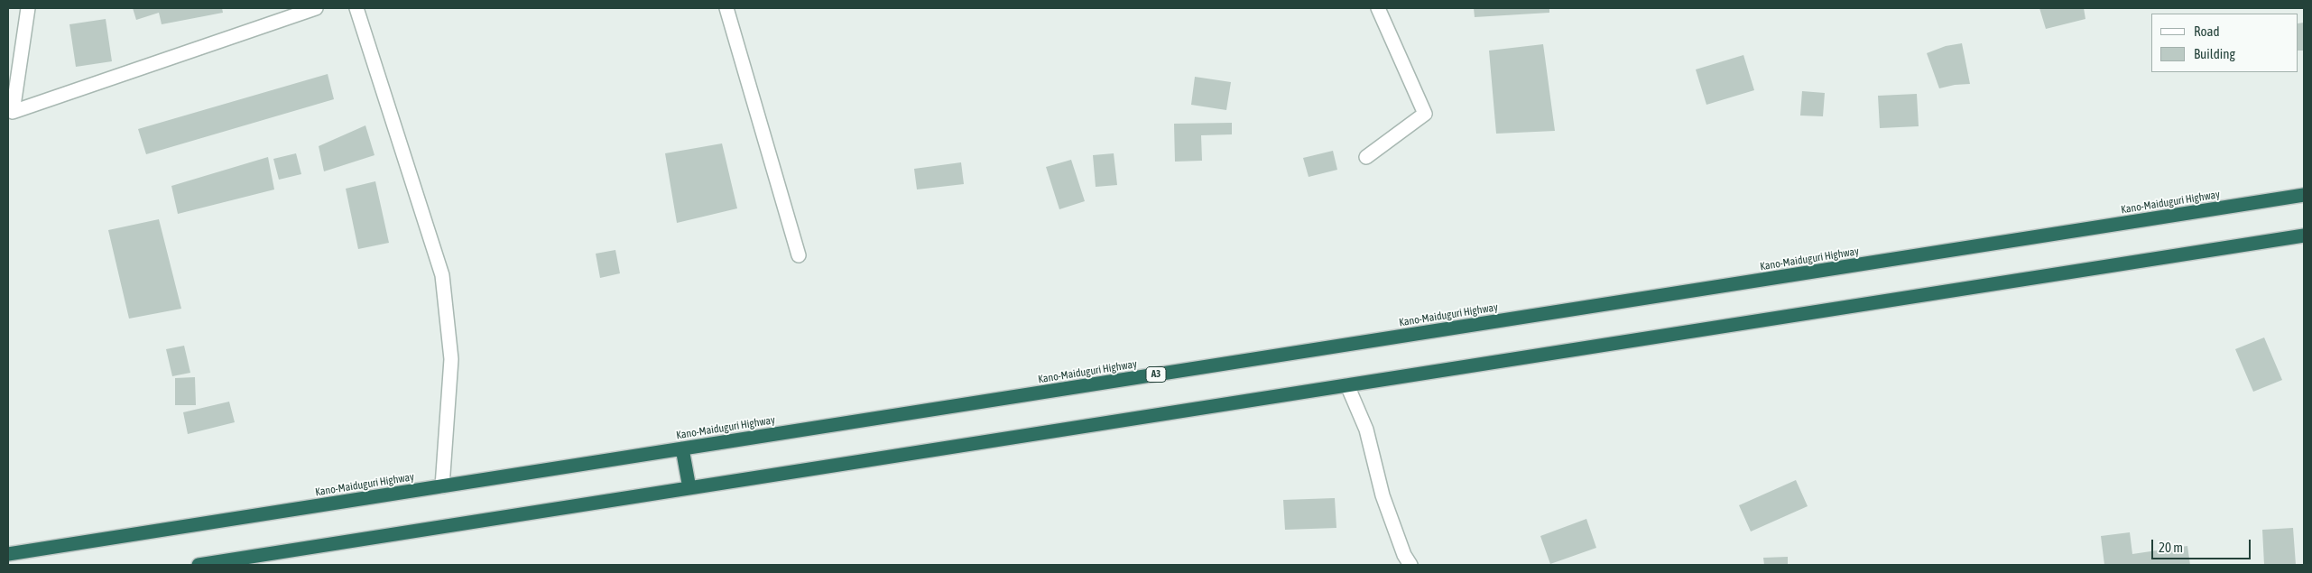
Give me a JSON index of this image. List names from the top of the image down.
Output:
{
  "streets": {
    "highway": ["Kano-Maiduguri Highway", "A3"]
  },
  "legend": ["Road", "Building"],
  "scale_bar": "20 m"
}
